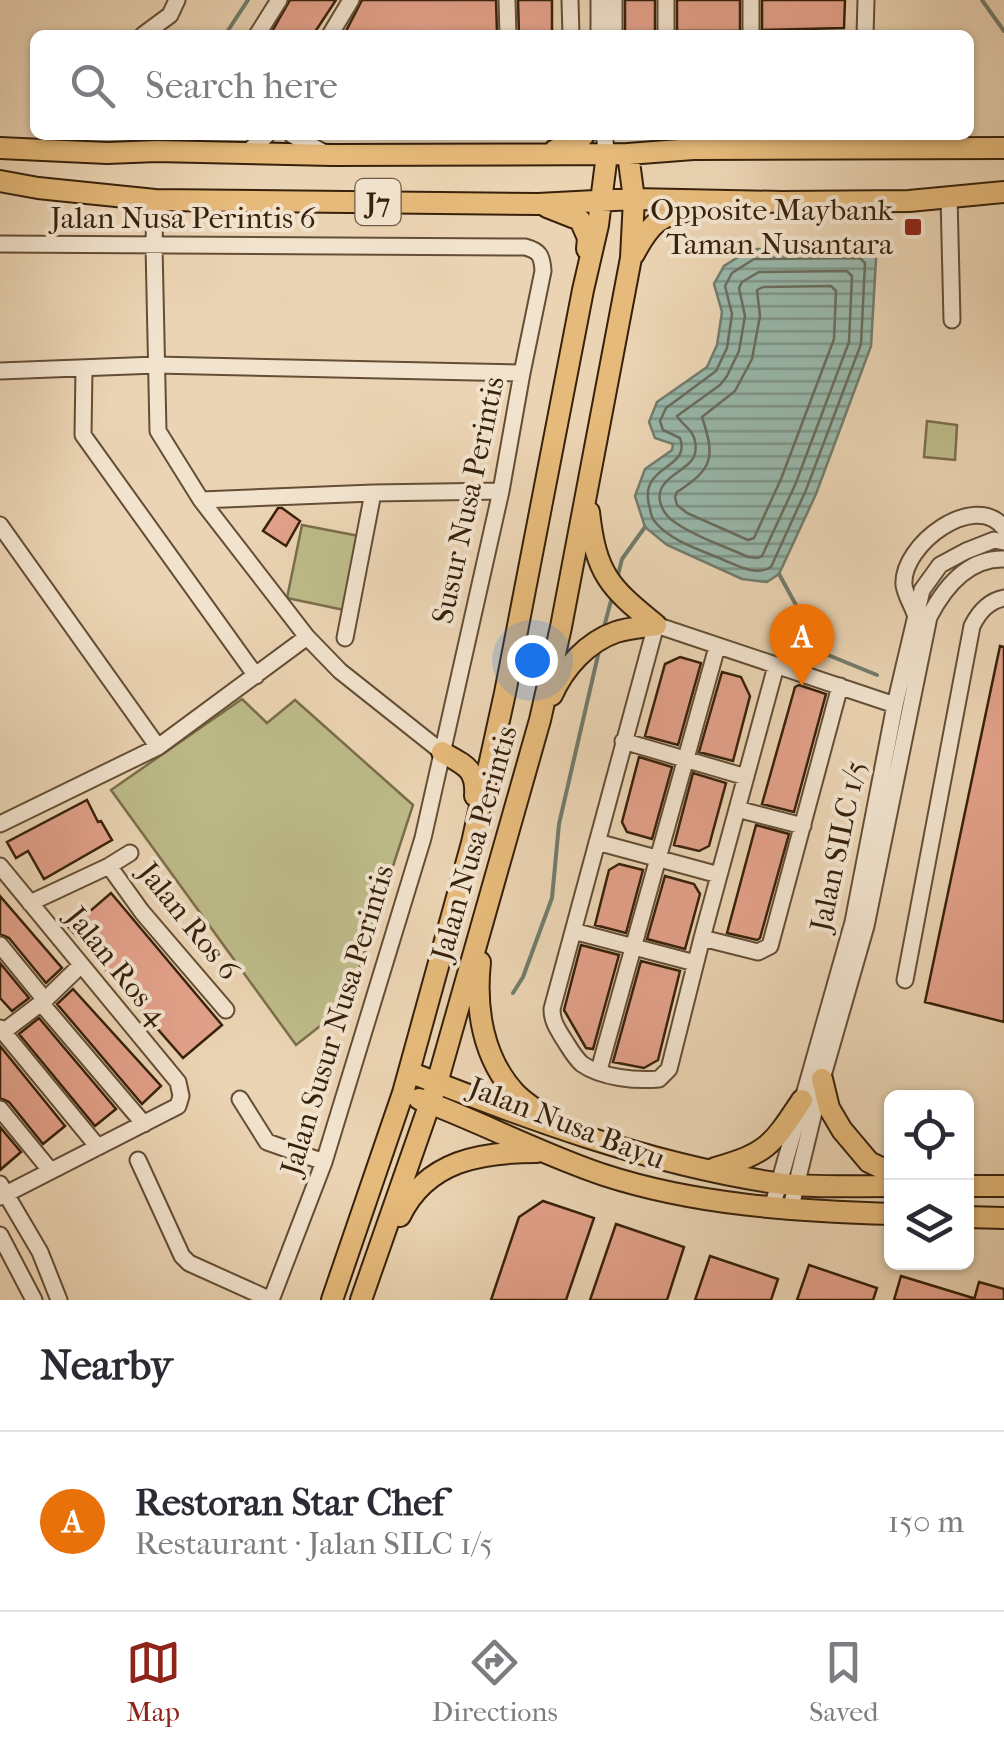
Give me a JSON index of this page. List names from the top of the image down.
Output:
{
  "streets": {
    "main road": ["J7", "Jalan Nusa Perintis", "Jalan Nusa Bayu"],
    "street": [
      "Jalan Nusa Perintis 6",
      "Susur Nusa Perintis",
      "Jalan SILC 1/5",
      "Jalan Ros 6",
      "Jalan Ros 4",
      "Jalan Susur Nusa Perintis"
    ]
  },
  "crossings": [
    ["J7", "Jalan Nusa Perintis"],
    ["Jalan Nusa Perintis 6", "Susur Nusa Perintis"],
    ["Susur Nusa Perintis", "Jalan Susur Nusa Perintis"],
    ["Jalan Nusa Perintis", "Jalan Nusa Bayu"],
    ["Jalan SILC 1/5", "Jalan Nusa Bayu"]
  ],
  "places": {
    "transit": ["Opposite Maybank Taman Nusantara"]
  },
  "page": {
    "search": "Search here",
    "pins": "A",
    "heading": "Nearby",
    "list": [
      {
        "mark": "A",
        "name": "Restoran Star Chef",
        "note": "Restaurant · Jalan SILC 1/5",
        "value": "150 m"
      }
    ],
    "nav": ["Map", "Directions", "Saved"]
  }
}
